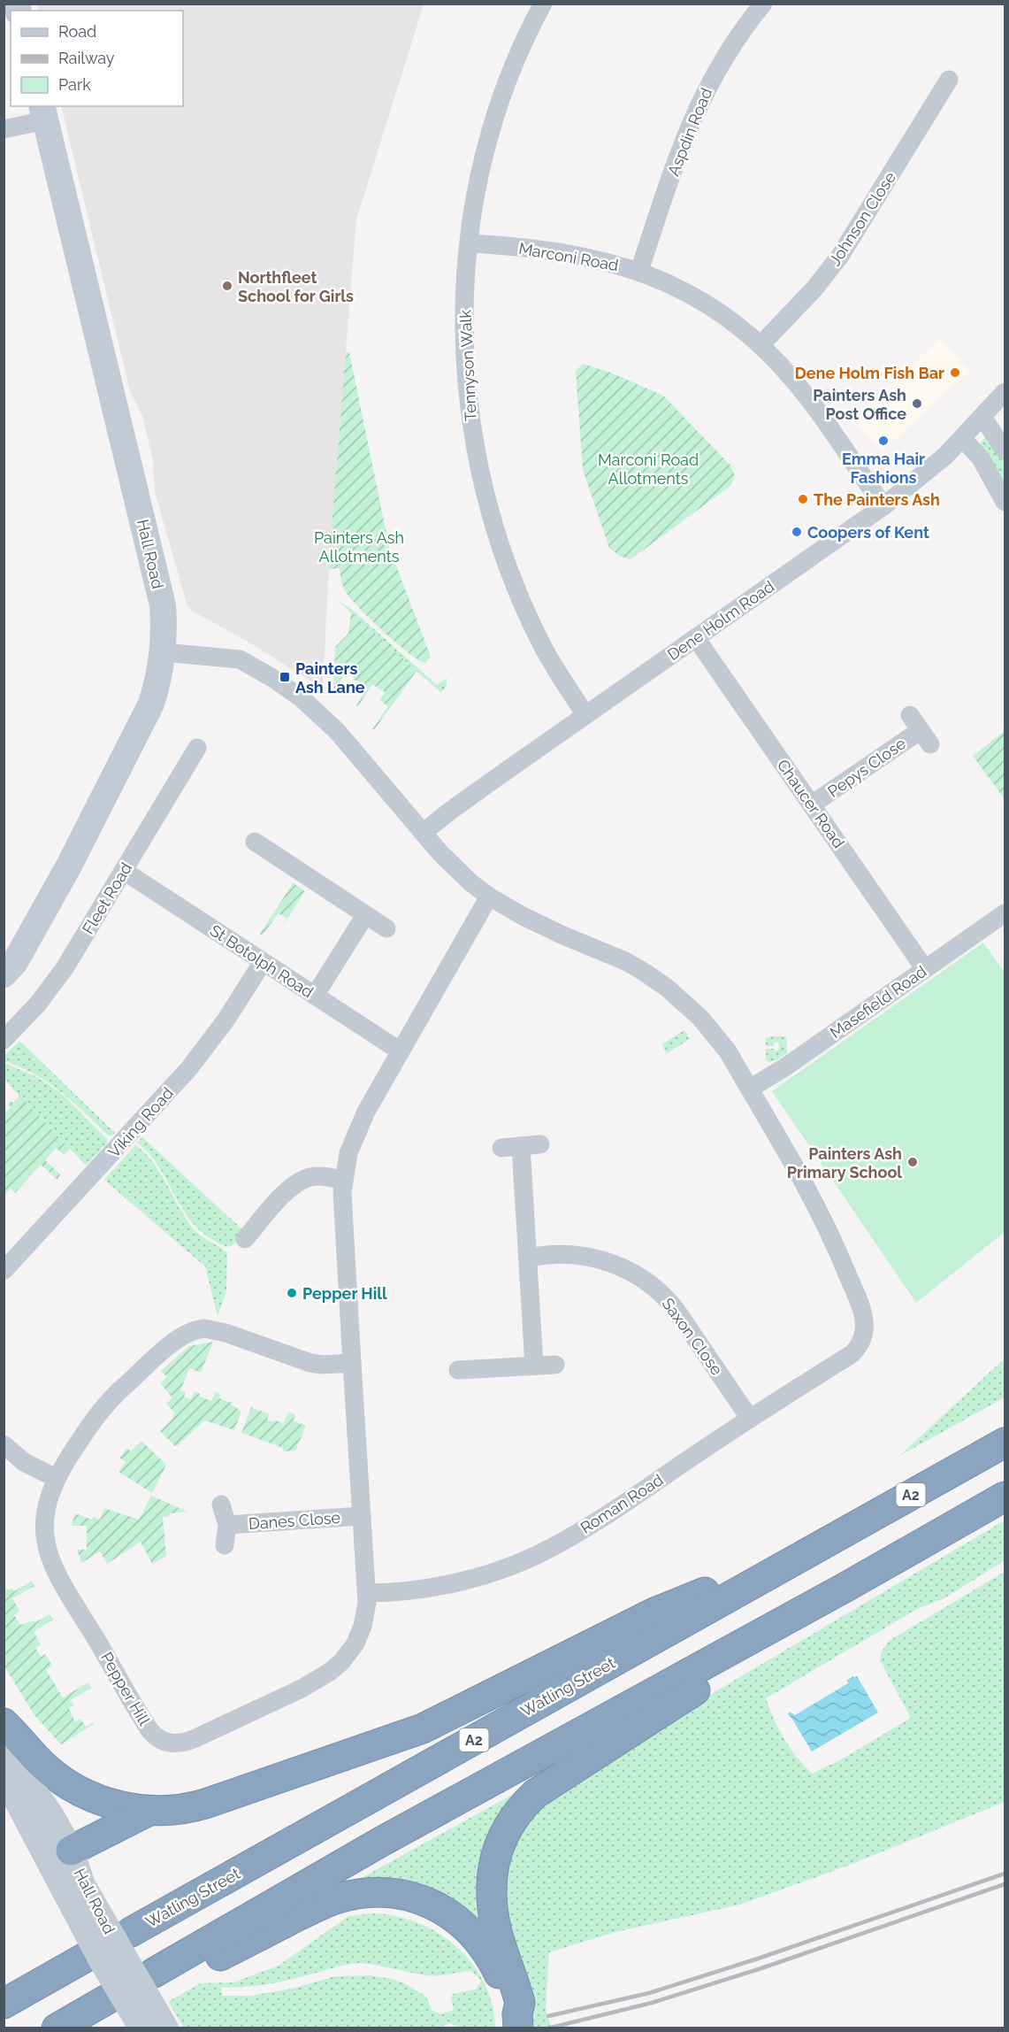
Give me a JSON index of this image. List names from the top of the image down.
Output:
{
  "streets": {
    "highway": ["A2", "Watling Street"],
    "street": [
      "Aspdin Road",
      "Johnson Close",
      "Marconi Road",
      "Tennyson Walk",
      "Hall Road",
      "Dene Holm Road",
      "Pepys Close",
      "Chaucer Road",
      "Fleet Road",
      "St Botolph Road",
      "Masefield Road",
      "Viking Road",
      "Saxon Close",
      "Roman Road",
      "Danes Close",
      "Pepper Hill"
    ]
  },
  "crossings": [
    ["Aspdin Road", "Marconi Road"],
    ["Johnson Close", "Marconi Road"],
    ["Marconi Road", "Tennyson Walk"],
    ["Marconi Road", "Dene Holm Road"],
    ["Tennyson Walk", "Dene Holm Road"],
    ["Dene Holm Road", "Chaucer Road"],
    ["Pepys Close", "Chaucer Road"],
    ["Chaucer Road", "Masefield Road"],
    ["Fleet Road", "St Botolph Road"],
    ["St Botolph Road", "Viking Road"],
    ["St Botolph Road", "Pepper Hill"],
    ["Masefield Road", "Roman Road"],
    ["Saxon Close", "Roman Road"],
    ["Roman Road", "Pepper Hill"],
    ["Danes Close", "Pepper Hill"]
  ],
  "parks": ["Marconi Road Allotments", "Painters Ash Allotments"],
  "places": {
    "other": [
      "Northfleet School for Girls",
      "Dene Holm Fish Bar",
      "Painters Ash Post Office",
      "Emma Hair Fashions",
      "The Painters Ash",
      "Coopers of Kent",
      "Painters Ash Primary School",
      "Pepper Hill"
    ],
    "transit": ["Painters Ash Lane"]
  },
  "legend": ["Road", "Railway", "Park"]
}
